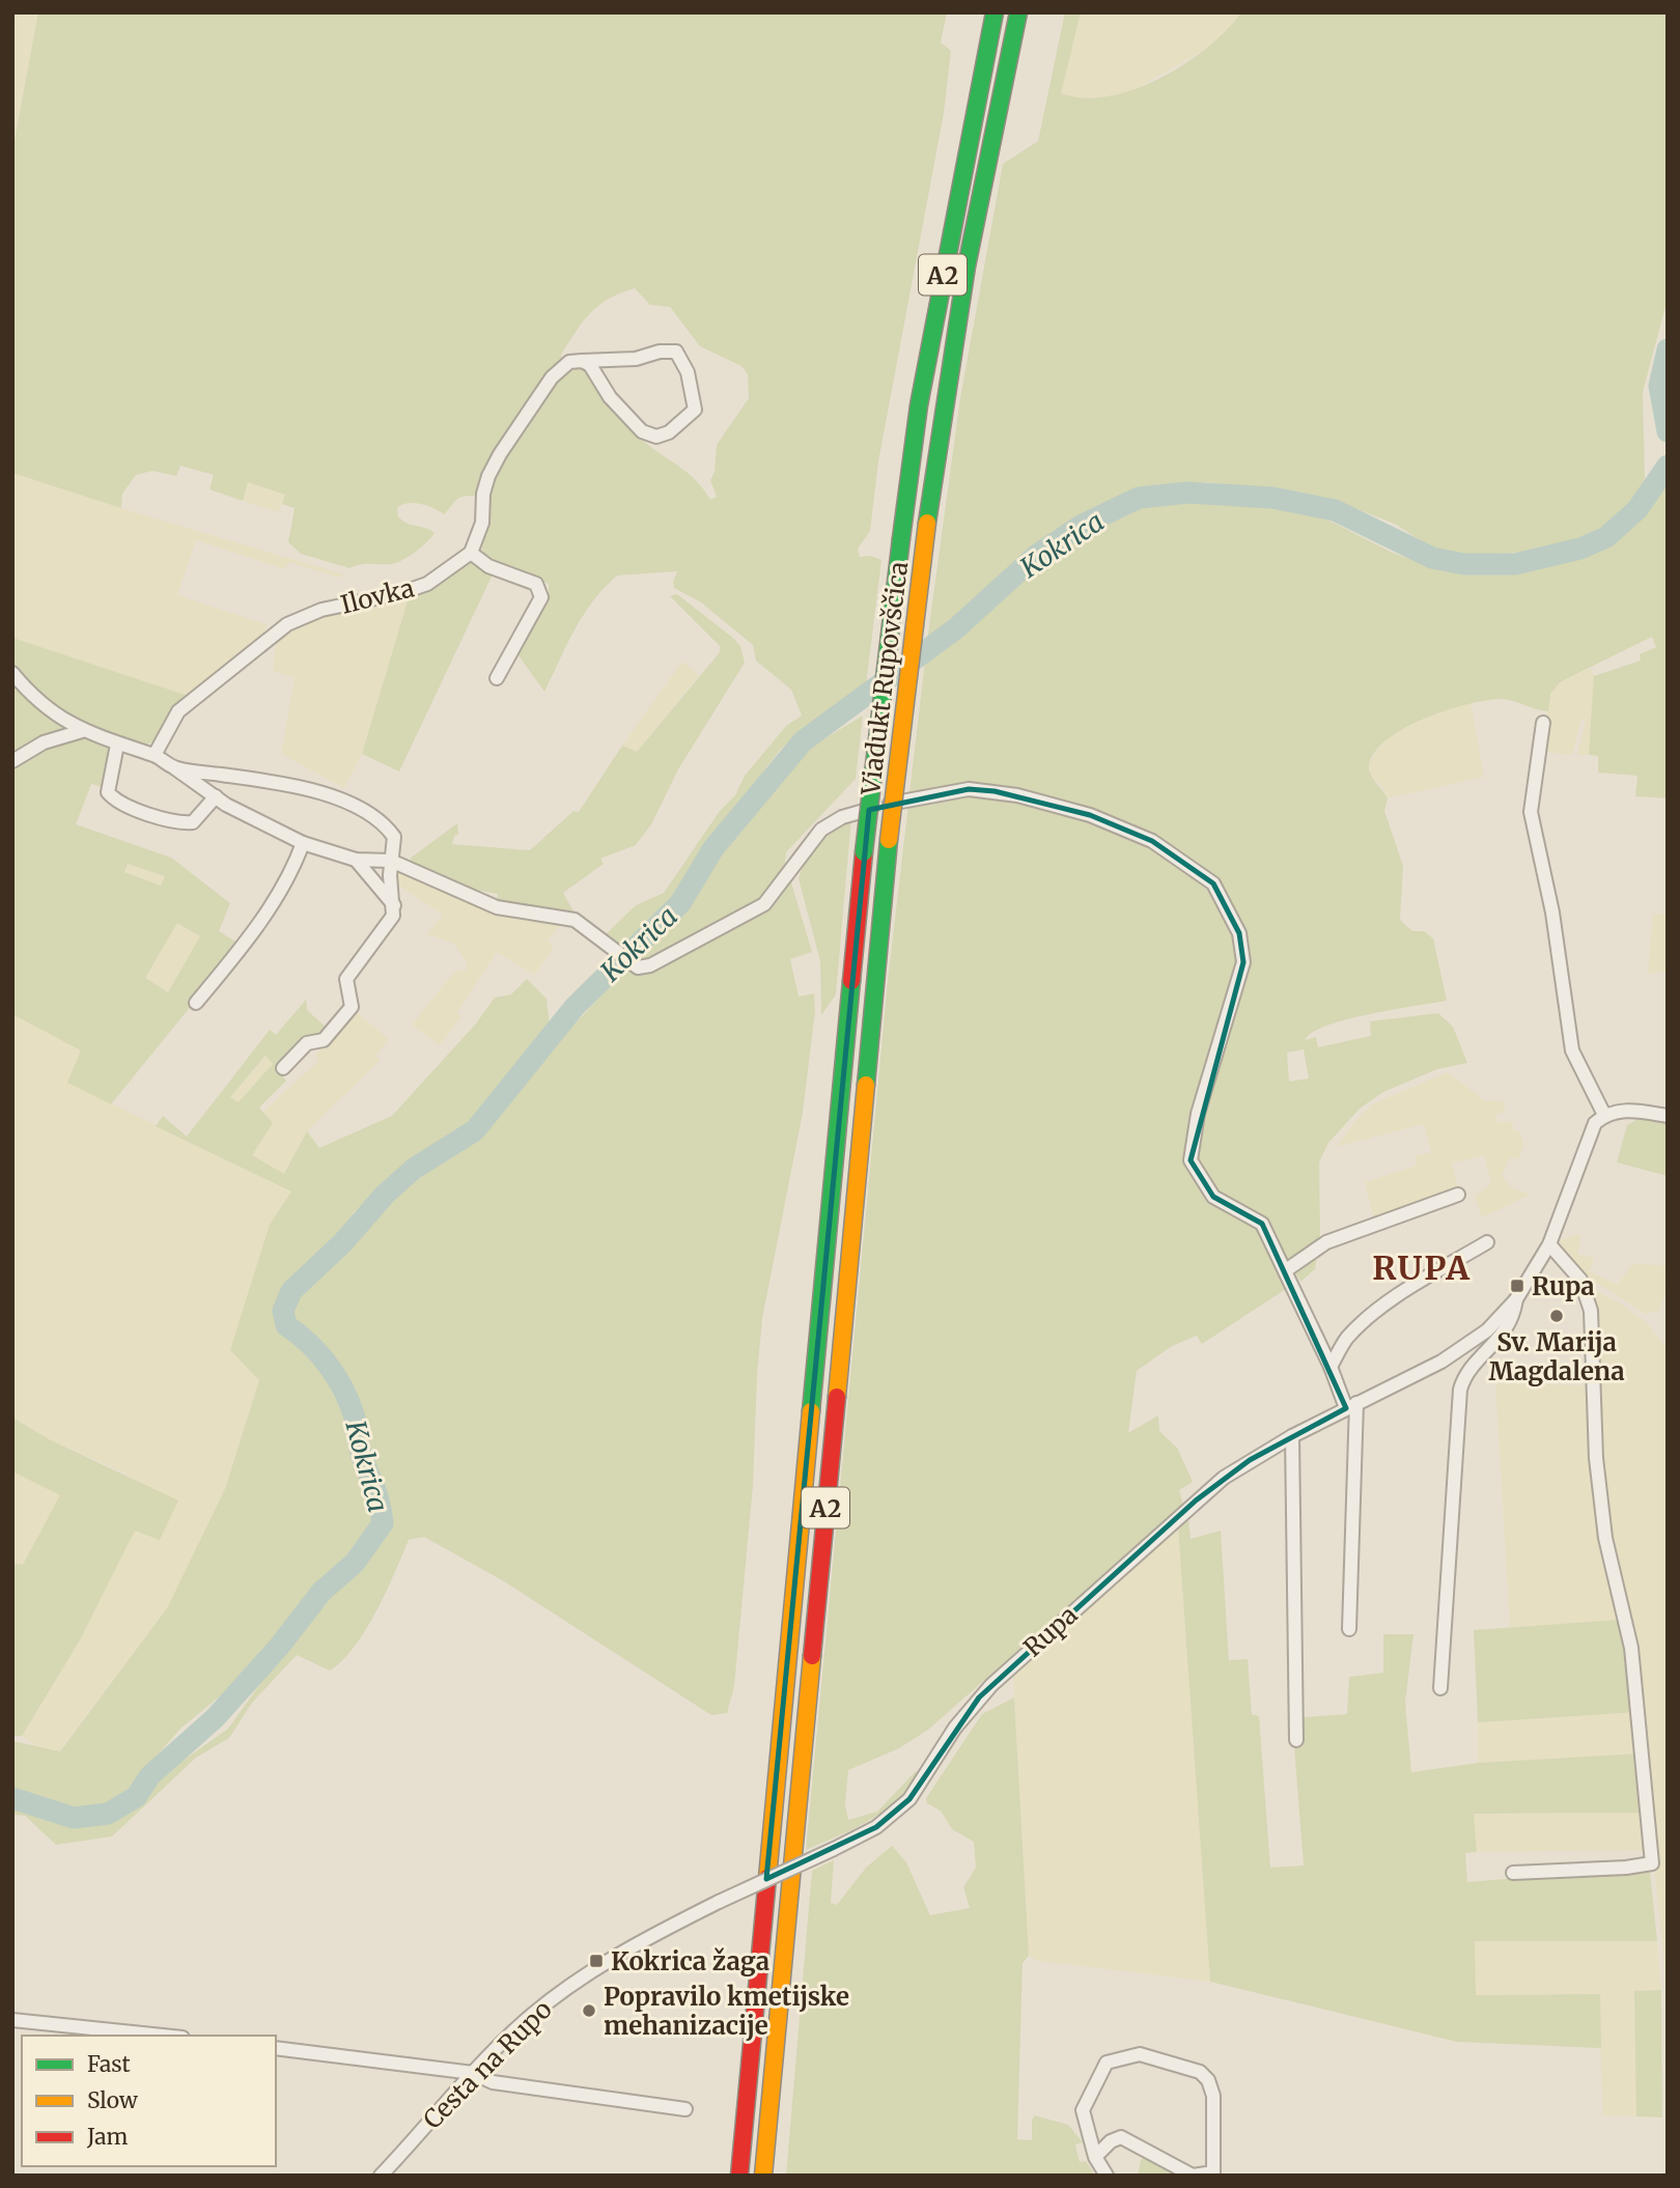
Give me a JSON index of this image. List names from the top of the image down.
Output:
{
  "streets": {
    "highway": ["A2", "Viadukt Rupovščica"],
    "street": ["Ilovka", "Rupa", "Cesta na Rupo"]
  },
  "crossings": [
    ["Rupa", "Cesta na Rupo"]
  ],
  "districts": ["RUPA"],
  "water": ["Kokrica"],
  "places": {
    "transit": ["Rupa", "Kokrica žaga"],
    "other": ["Sv. Marija Magdalena", "Popravilo kmetijske mehanizacije"]
  },
  "legend": ["Fast", "Slow", "Jam"]
}
